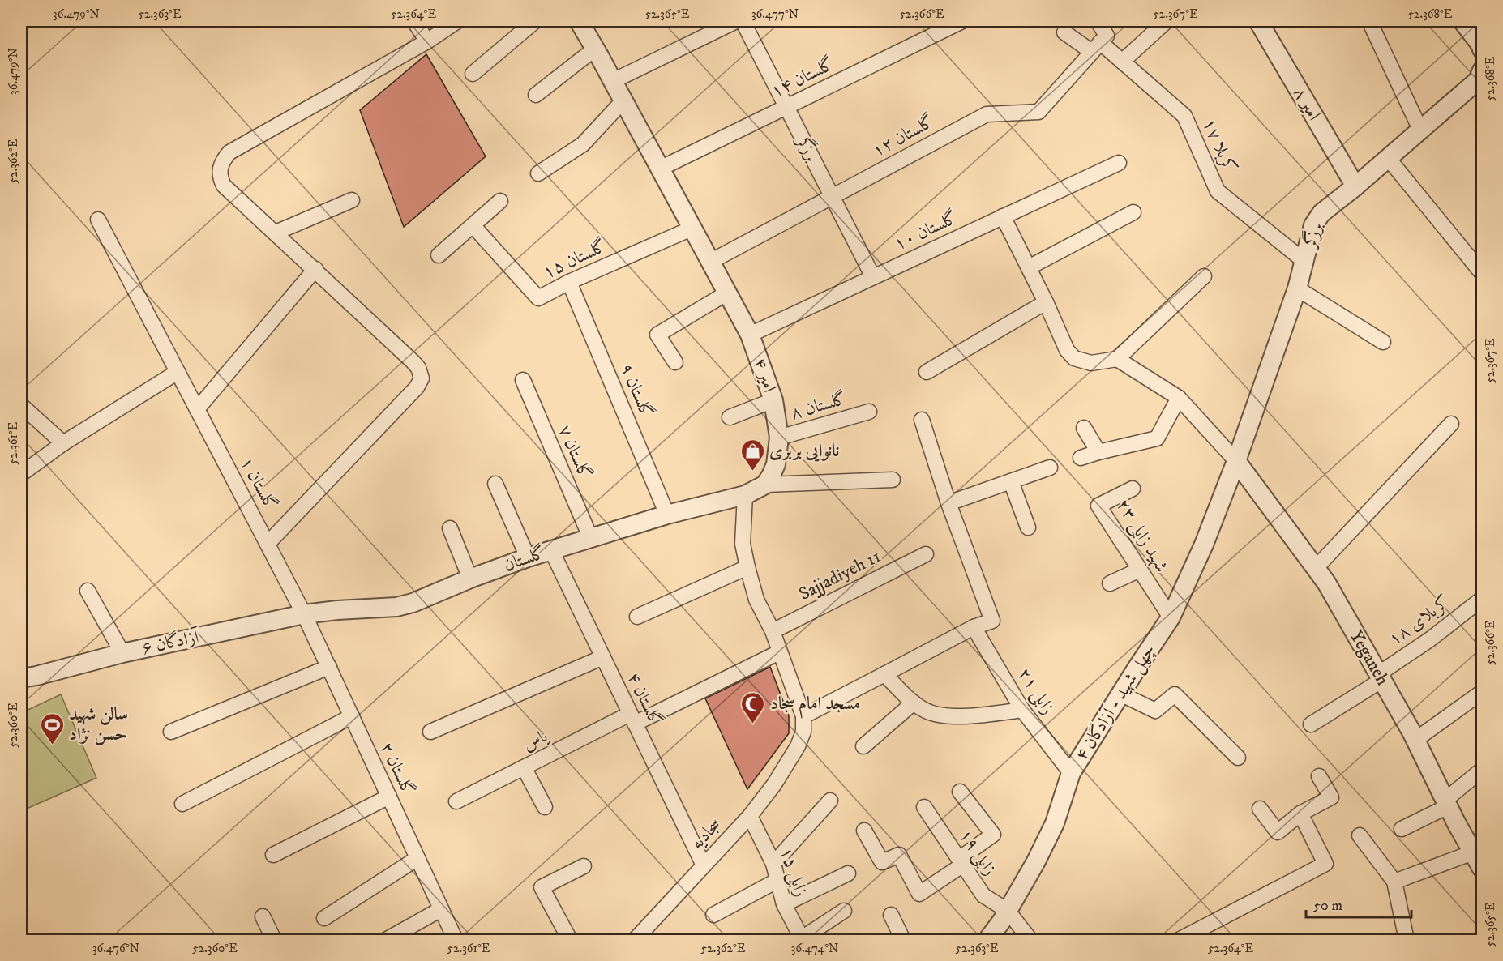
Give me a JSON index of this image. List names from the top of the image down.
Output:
{
  "streets": {
    "street": [
      "گلستان ۱۴",
      "امیر ۸",
      "گلستان ۱۲",
      "کربلا ۱۷",
      "برزگر",
      "گلستان ۱۰",
      "گلستان ۱۵",
      "امیر ۴",
      "گلستان ۹",
      "گلستان ۸",
      "گلستان ۷",
      "گلستان ۱",
      "شهید زابلی ۲۳",
      "گلستان",
      "Sajjadiyeh 11",
      "کربلای ۱۸",
      "آزادگان ۶",
      "Yeganeh",
      "زابلی ۲۱",
      "گلستان ۴",
      "چهل شهید - آزادگان ۴",
      "یاس",
      "گلستان ۲",
      "سجادیه",
      "زابلی ۱۹",
      "زابلی ۱۵"
    ]
  },
  "crossings": [
    ["گلستان ۱۴", "برزگر"],
    ["گلستان ۱۴", "امیر ۴"],
    ["امیر ۸", "برزگر"],
    ["گلستان ۱۲", "کربلا ۱۷"],
    ["گلستان ۱۲", "برزگر"],
    ["گلستان ۱۲", "امیر ۴"],
    ["کربلا ۱۷", "برزگر"],
    ["برزگر", "گلستان ۱۰"],
    ["برزگر", "Yeganeh"],
    ["برزگر", "چهل شهید - آزادگان ۴"],
    ["گلستان ۱۰", "امیر ۴"],
    ["گلستان ۱۵", "امیر ۴"],
    ["گلستان ۱۵", "گلستان ۹"],
    ["امیر ۴", "گلستان ۸"],
    ["گلستان ۹", "گلستان"],
    ["گلستان ۷", "گلستان"],
    ["گلستان ۱", "گلستان"],
    ["گلستان ۱", "آزادگان ۶"],
    ["گلستان ۱", "گلستان ۲"],
    ["شهید زابلی ۲۳", "چهل شهید - آزادگان ۴"],
    ["گلستان", "آزادگان ۶"],
    ["گلستان", "گلستان ۴"],
    ["گلستان", "گلستان ۲"],
    ["کربلای ۱۸", "Yeganeh"],
    ["آزادگان ۶", "گلستان ۲"],
    ["Yeganeh", "چهل شهید - آزادگان ۴"],
    ["زابلی ۲۱", "چهل شهید - آزادگان ۴"],
    ["گلستان ۴", "یاس"],
    ["گلستان ۴", "سجادیه"],
    ["چهل شهید - آزادگان ۴", "زابلی ۱۹"],
    ["سجادیه", "زابلی ۱۵"]
  ],
  "places": {
    "shop": ["نانوایی بربری"],
    "mosque": ["مسجد امام سجاد"],
    "sports": ["سالن شهید حسن نژاد"]
  },
  "scale_bar": "50 m",
  "coordinates": [
    "36.479°N",
    "52.363°E",
    "52.364°E",
    "52.365°E",
    "36.477°N",
    "52.366°E",
    "52.367°E",
    "52.368°E",
    "52.362°E",
    "52.361°E",
    "52.360°E",
    "36.476°N",
    "36.474°N"
  ]
}
